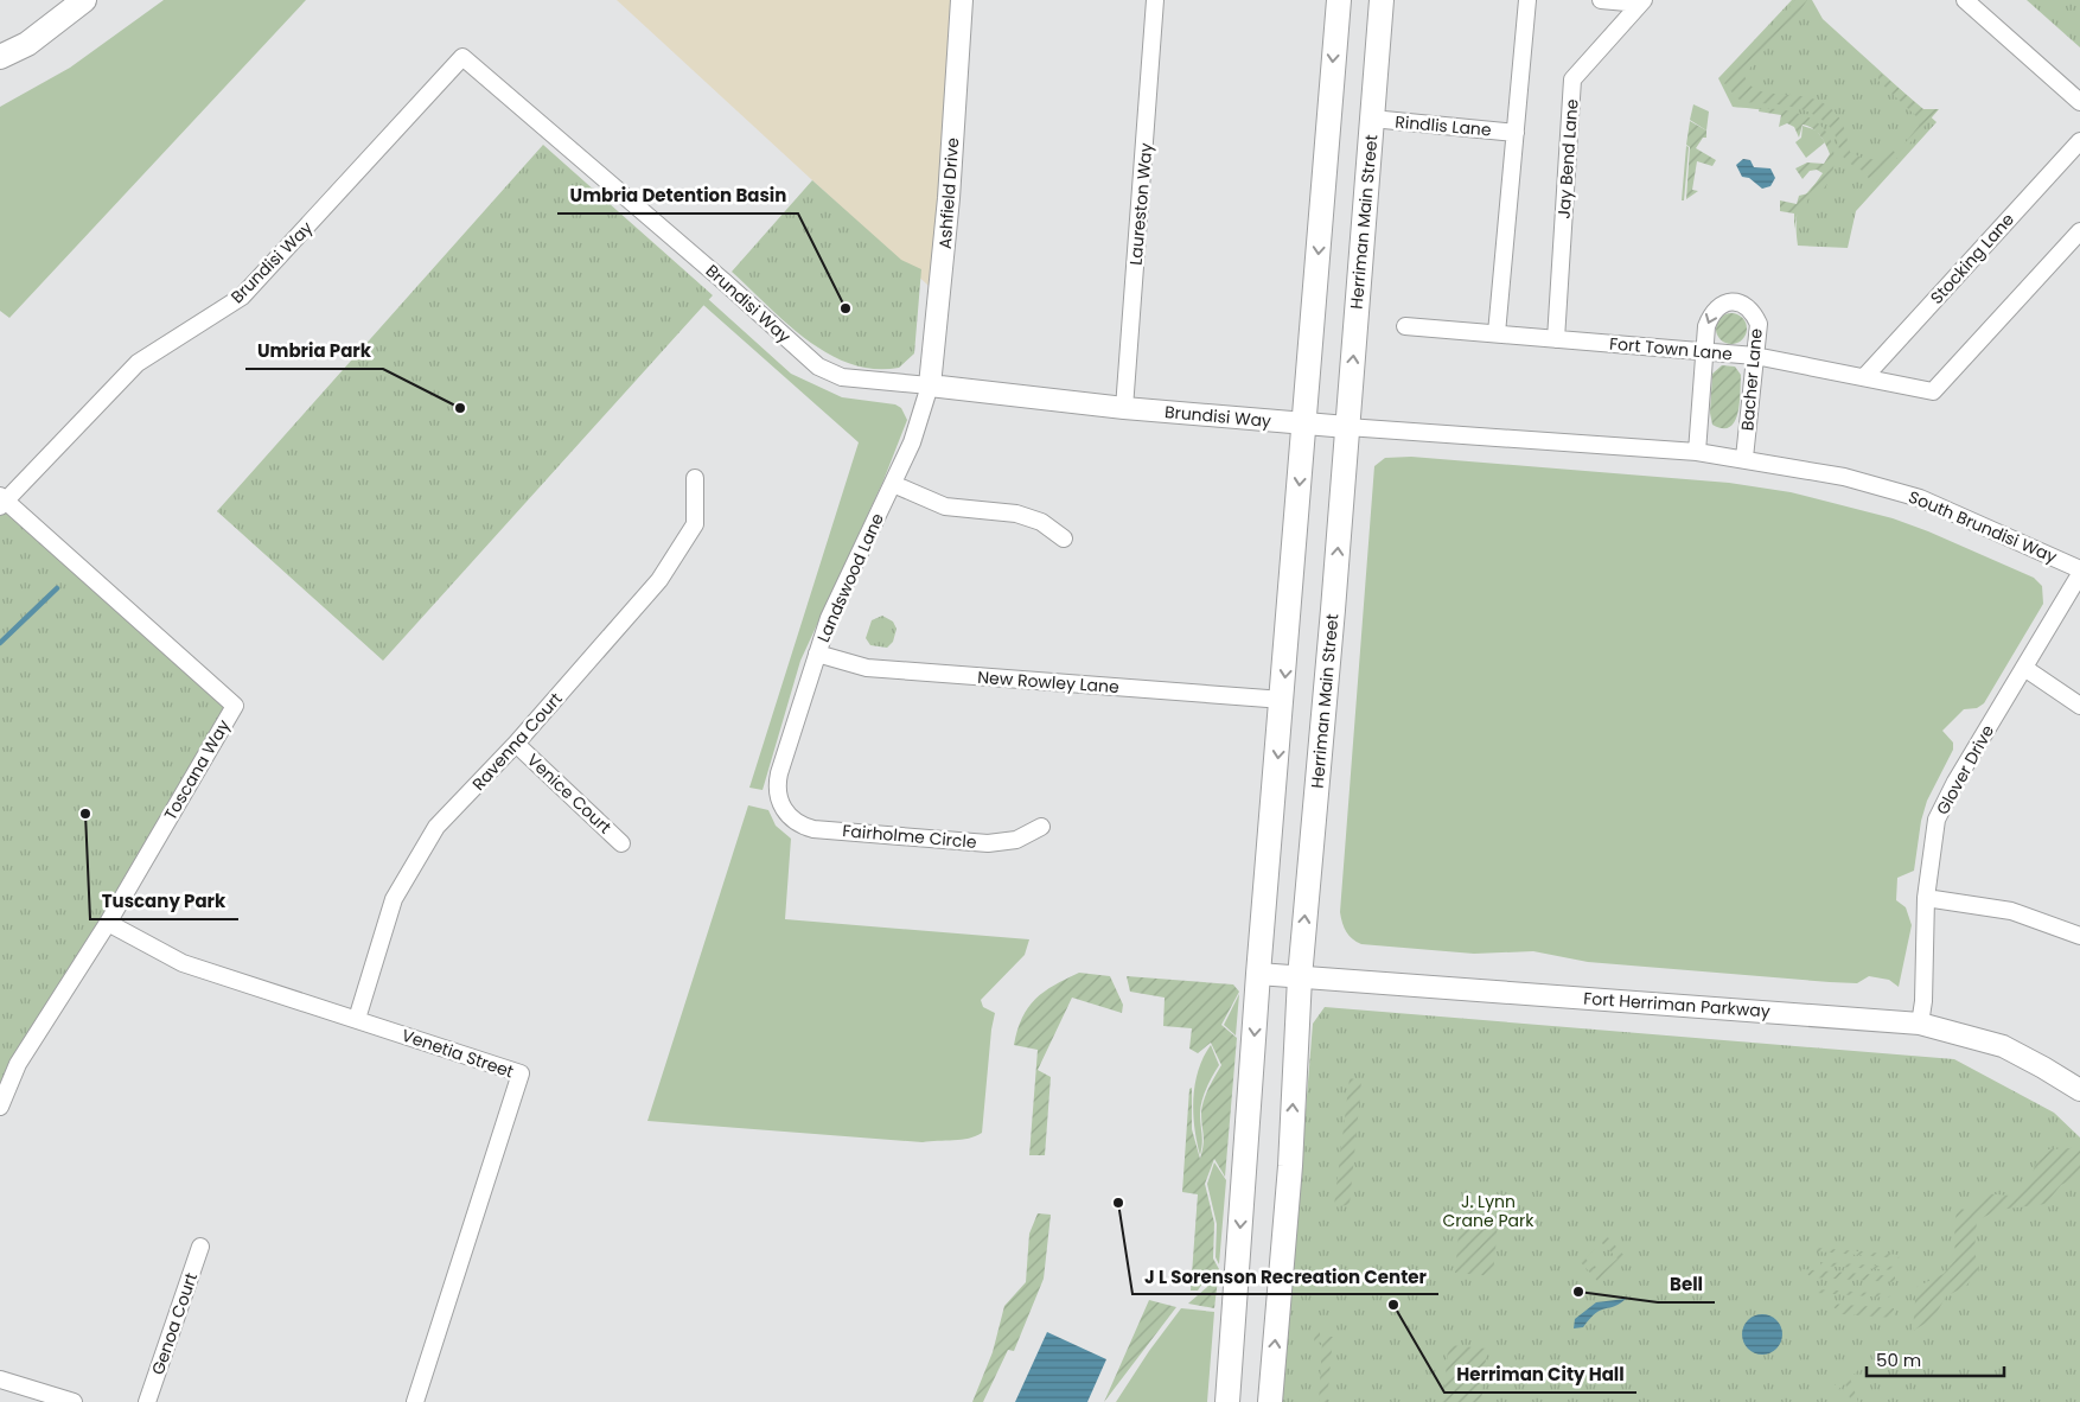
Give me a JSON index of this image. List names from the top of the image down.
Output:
{
  "streets": {
    "main road": ["Herriman Main Street"],
    "street": [
      "Rindlis Lane",
      "Jay Bend Lane",
      "Ashfield Drive",
      "Laureston Way",
      "Stocking Lane",
      "Brundisi Way",
      "Fort Town Lane",
      "Bacher Lane",
      "South Brundisi Way",
      "Landswood Lane",
      "New Rowley Lane",
      "Ravenna Court",
      "Toscana Way",
      "Glover Drive",
      "Venice Court",
      "Fairholme Circle",
      "Fort Herriman Parkway",
      "Venetia Street",
      "Genoa Court"
    ]
  },
  "crossings": [
    ["Rindlis Lane", "Herriman Main Street"],
    ["Jay Bend Lane", "Fort Town Lane"],
    ["Ashfield Drive", "Brundisi Way"],
    ["Ashfield Drive", "Landswood Lane"],
    ["Laureston Way", "Brundisi Way"],
    ["Herriman Main Street", "Brundisi Way"],
    ["Herriman Main Street", "Fort Herriman Parkway"],
    ["Stocking Lane", "Fort Town Lane"],
    ["Brundisi Way", "Bacher Lane"],
    ["Brundisi Way", "South Brundisi Way"],
    ["Brundisi Way", "Landswood Lane"],
    ["Brundisi Way", "Toscana Way"],
    ["Fort Town Lane", "Bacher Lane"],
    ["Bacher Lane", "South Brundisi Way"],
    ["Landswood Lane", "New Rowley Lane"],
    ["Landswood Lane", "Fairholme Circle"],
    ["Ravenna Court", "Venice Court"],
    ["Ravenna Court", "Venetia Street"],
    ["Toscana Way", "Venetia Street"],
    ["Glover Drive", "Fort Herriman Parkway"]
  ],
  "parks": ["J. Lynn Crane Park"],
  "places": [
    "Umbria Detention Basin",
    "Umbria Park",
    "Tuscany Park",
    "J L Sorenson Recreation Center",
    "Bell",
    "Herriman City Hall"
  ],
  "scale_bar": "50 m"
}
